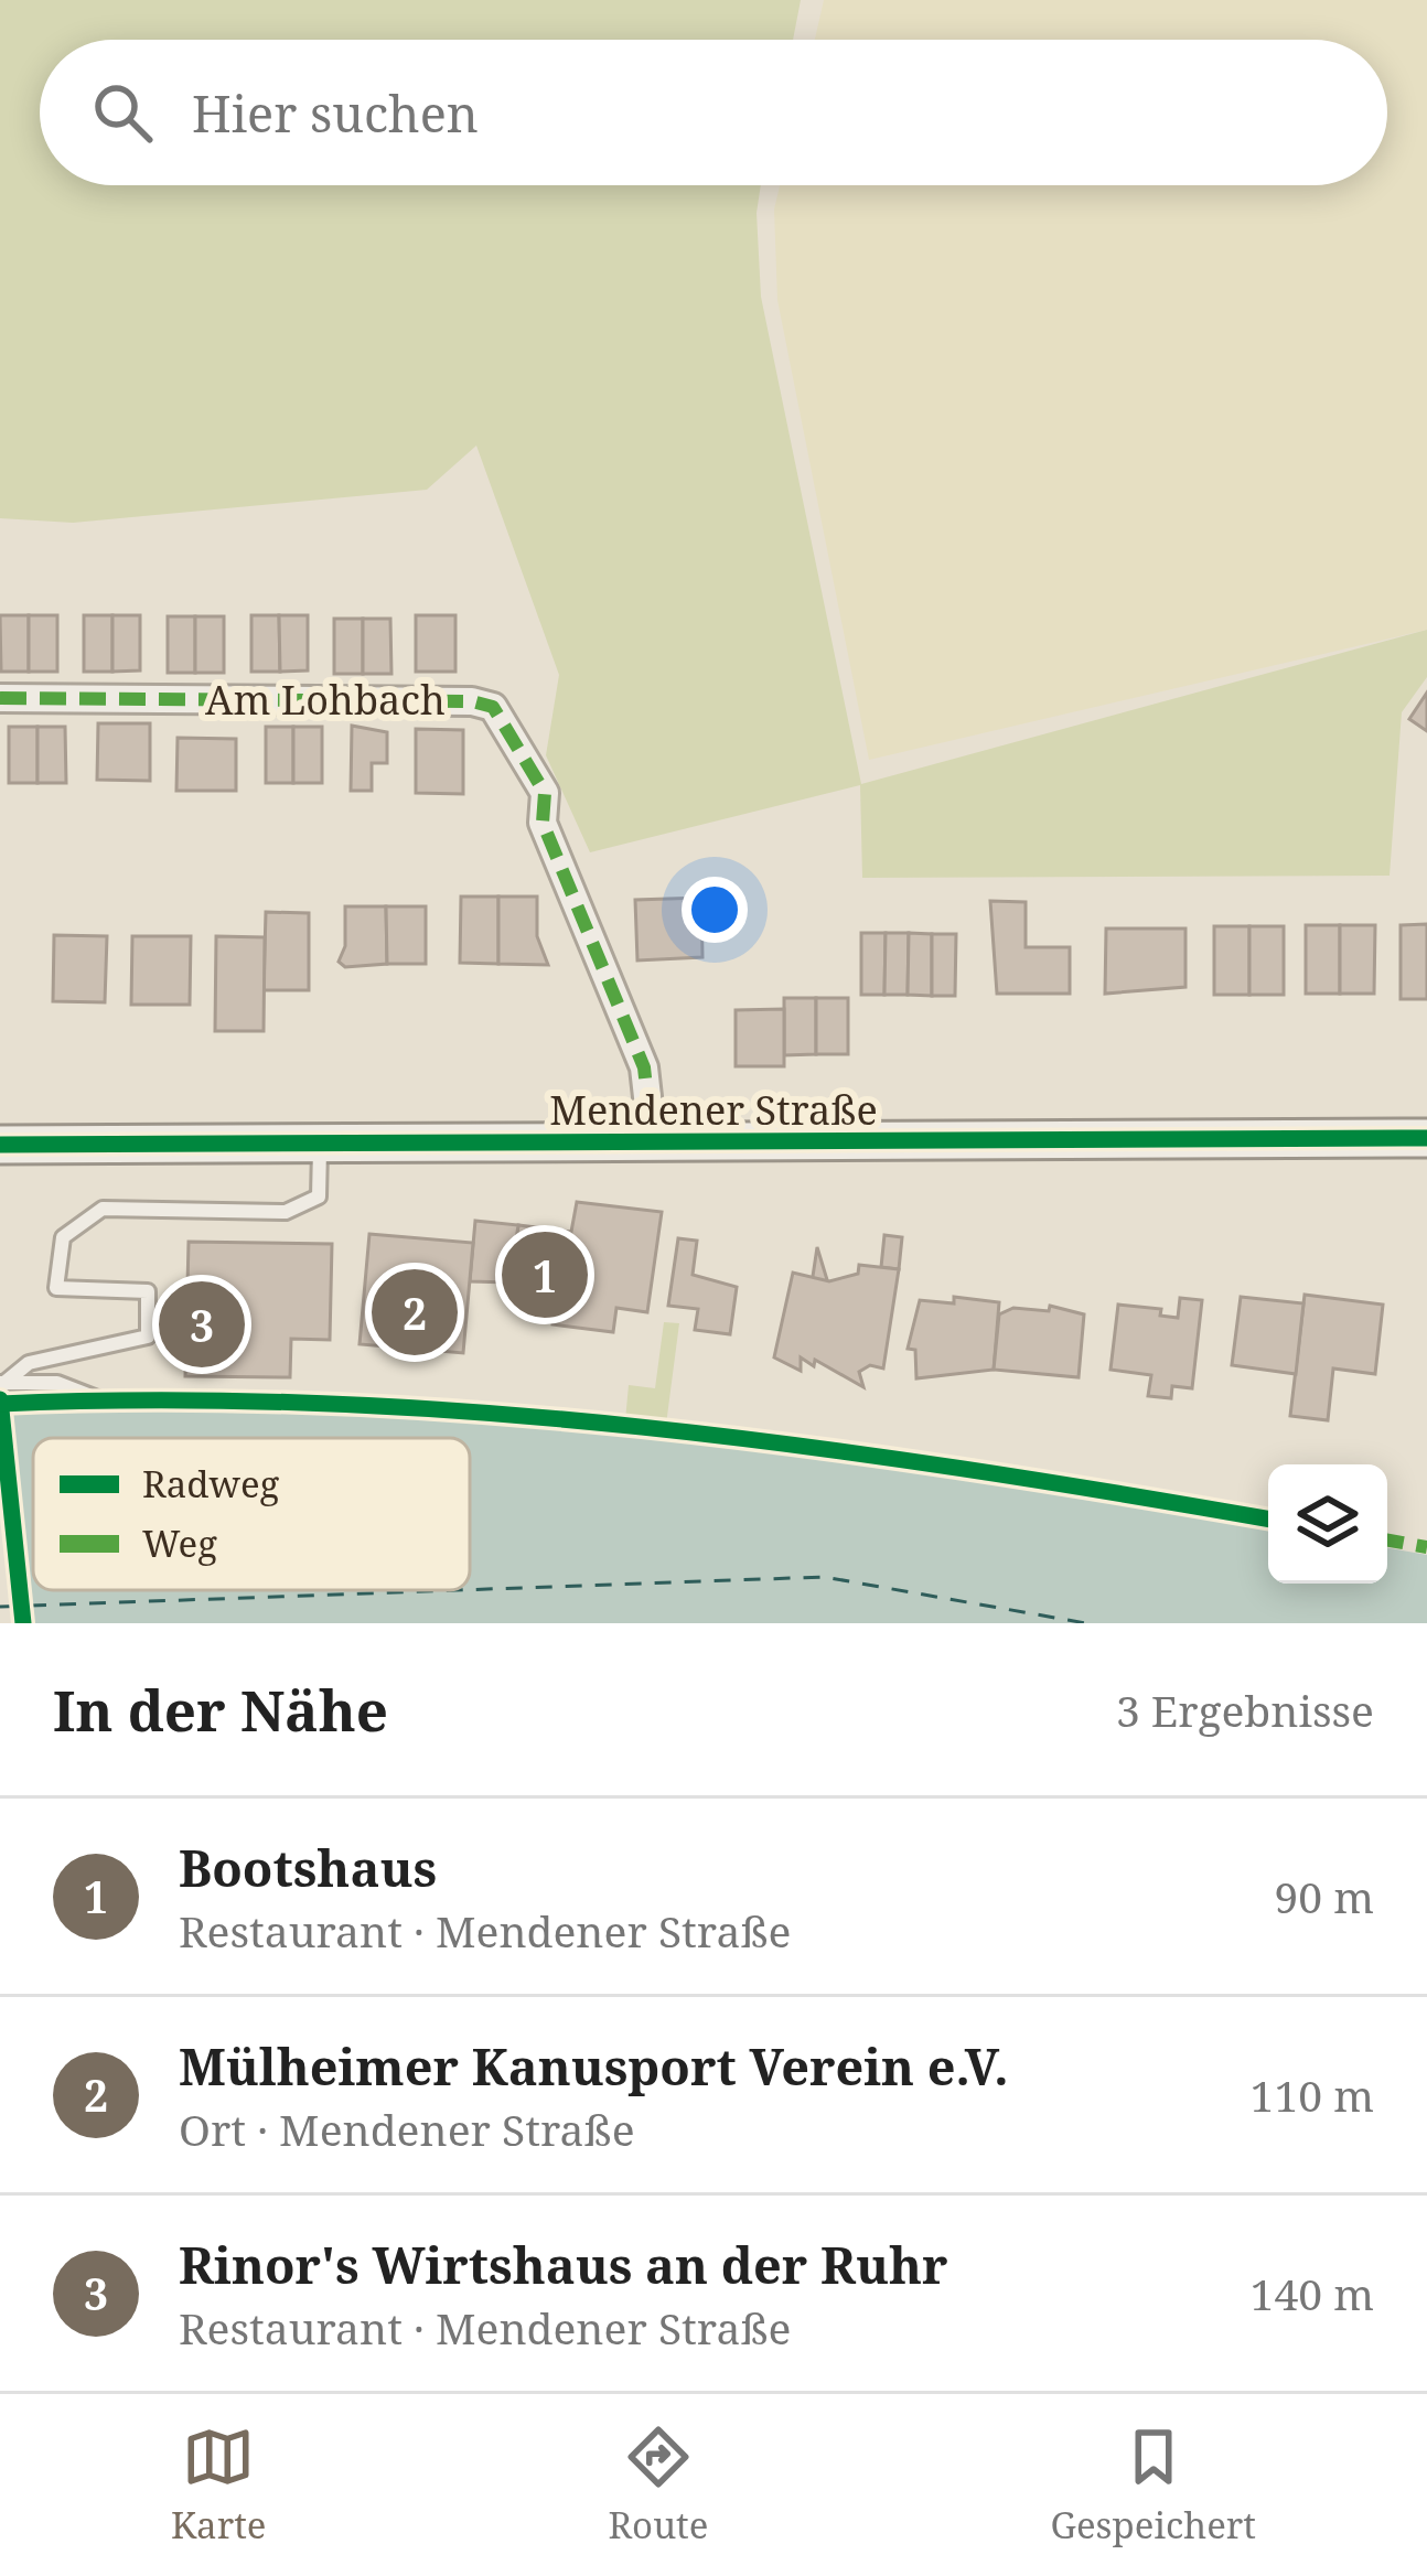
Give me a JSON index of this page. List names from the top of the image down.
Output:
{
  "streets": {
    "main road": ["Mendener Straße"],
    "street": ["Am Lohbach"]
  },
  "crossings": [
    ["Am Lohbach", "Mendener Straße"]
  ],
  "legend": ["Radweg", "Weg"],
  "page": {
    "search": "Hier suchen",
    "pins": ["1", "2", "3"],
    "heading": ["In der Nähe", "3 Ergebnisse"],
    "list": [
      {
        "mark": "1",
        "name": "Bootshaus",
        "note": "Restaurant · Mendener Straße",
        "value": "90 m"
      },
      {
        "mark": "2",
        "name": "Mülheimer Kanusport Verein e.V.",
        "note": "Ort · Mendener Straße",
        "value": "110 m"
      },
      {
        "mark": "3",
        "name": "Rinor's Wirtshaus an der Ruhr",
        "note": "Restaurant · Mendener Straße",
        "value": "140 m"
      }
    ],
    "nav": ["Karte", "Route", "Gespeichert"]
  }
}
